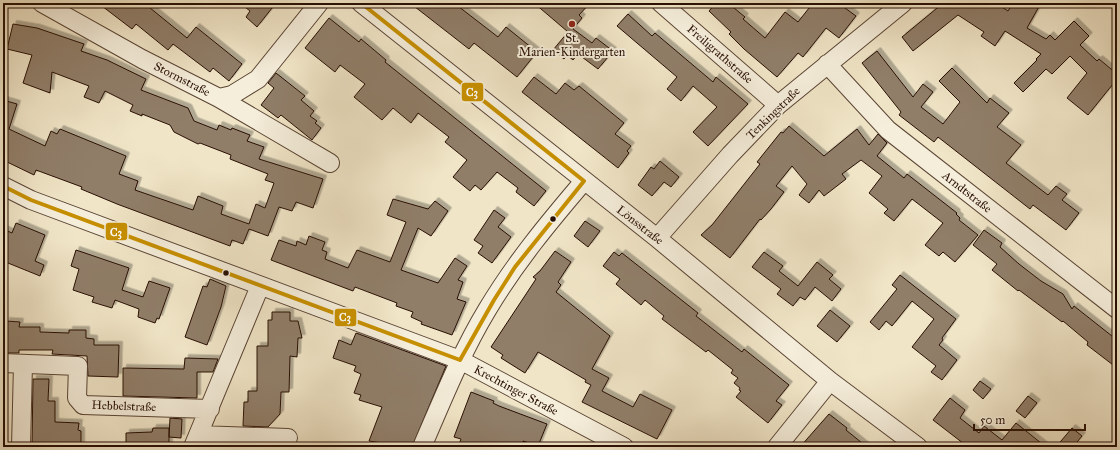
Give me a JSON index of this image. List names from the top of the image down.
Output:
{
  "streets": {
    "street": [
      "Freiligrathstraße",
      "Stormstraße",
      "Tenkingstraße",
      "Arndtstraße",
      "Lönsstraße",
      "Krechtinger Straße",
      "Hebbelstraße"
    ]
  },
  "crossings": [
    ["Freiligrathstraße", "Tenkingstraße"],
    ["Tenkingstraße", "Arndtstraße"],
    ["Tenkingstraße", "Lönsstraße"]
  ],
  "places": ["St. Marien-Kindergarten"],
  "lines": ["transit line C3"],
  "scale_bar": "50 m"
}
